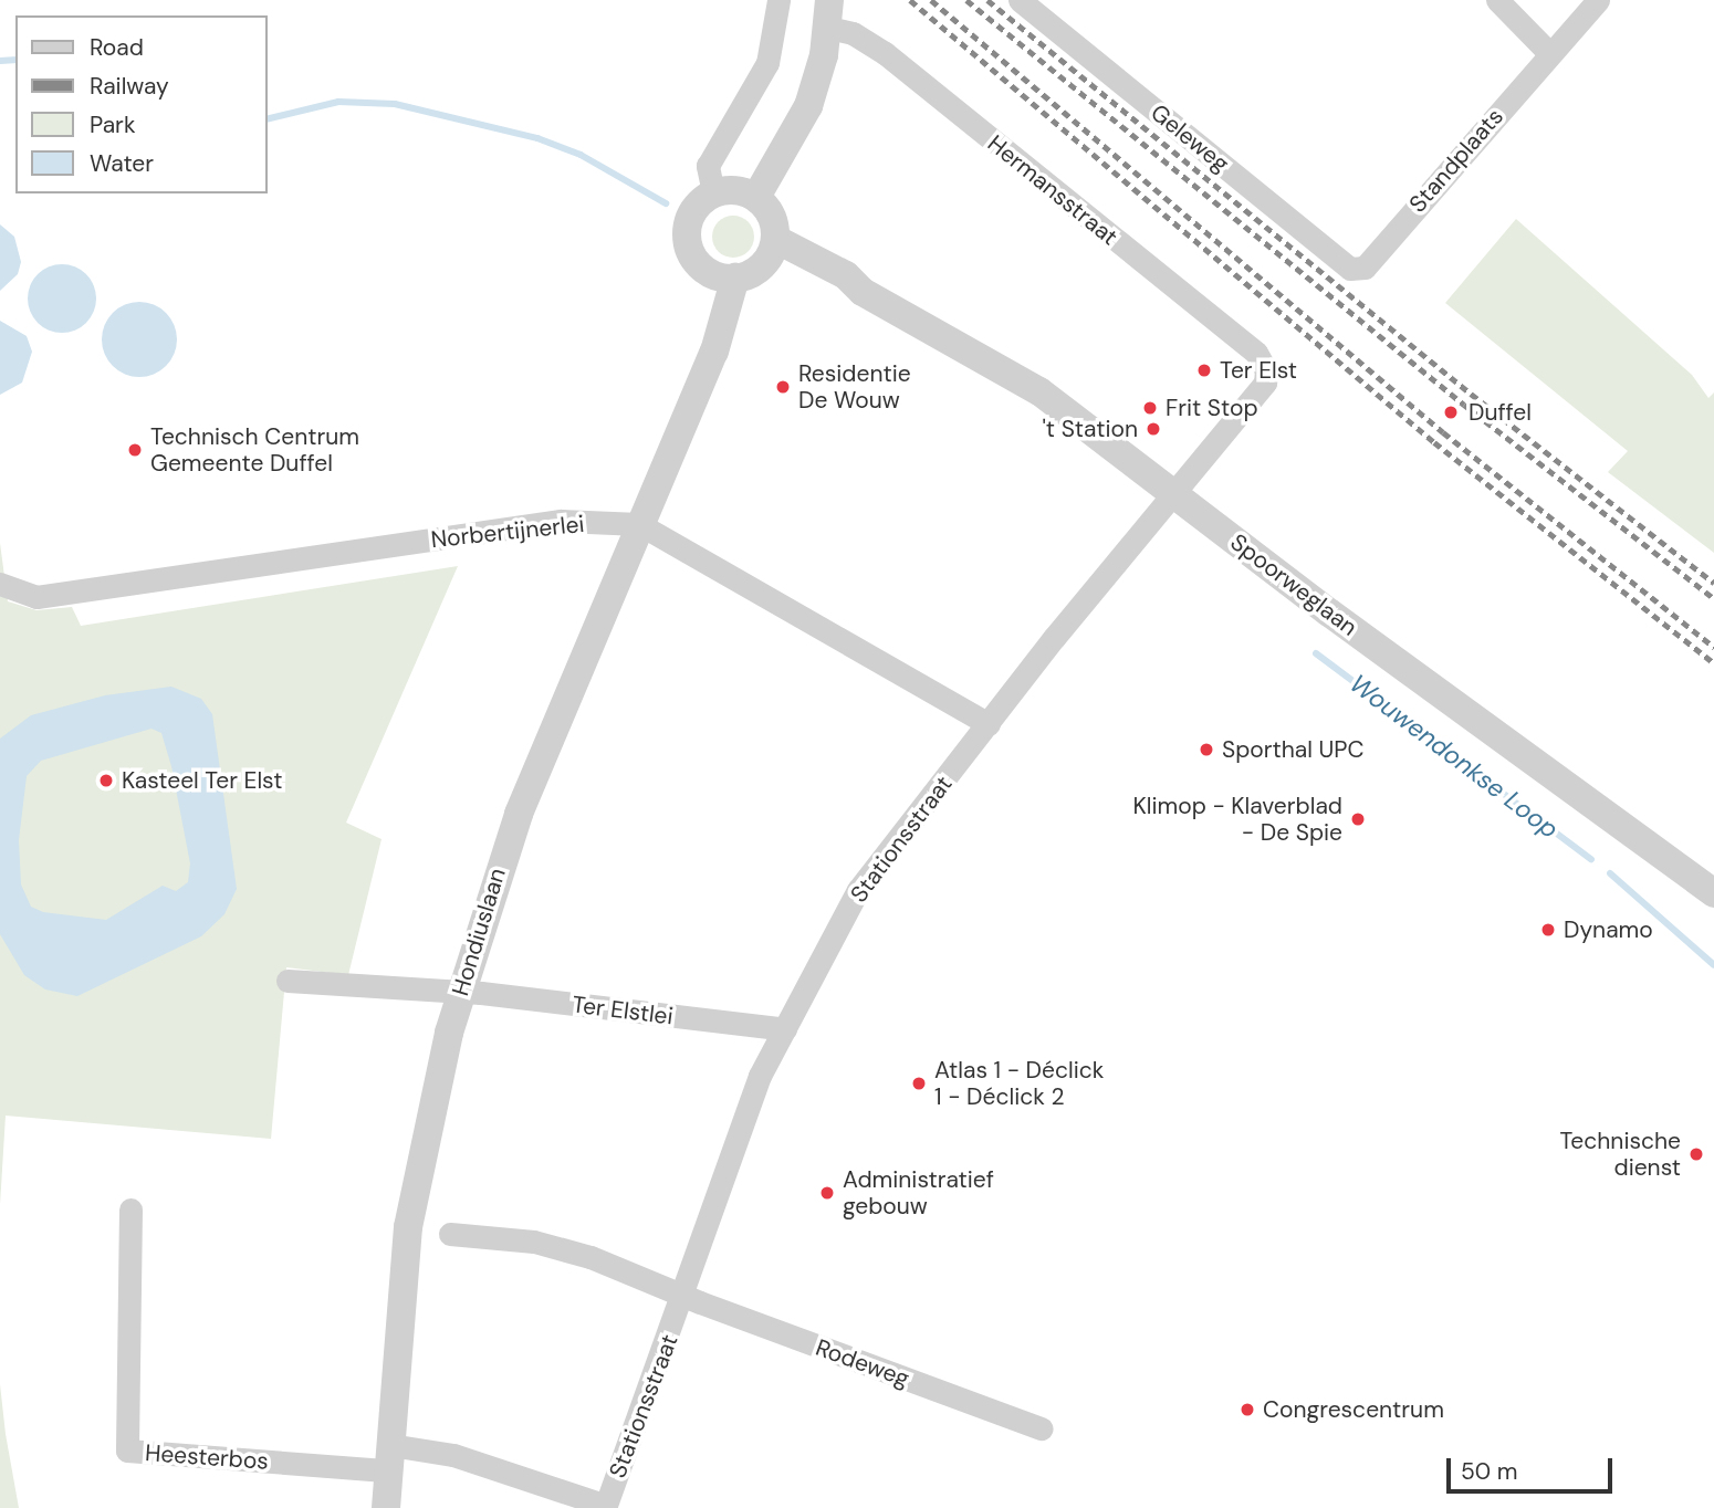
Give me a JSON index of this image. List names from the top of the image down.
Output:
{
  "streets": {
    "street": [
      "Geleweg",
      "Standplaats",
      "Hermansstraat",
      "Norbertijnerlei",
      "Spoorweglaan",
      "Stationsstraat",
      "Hondiuslaan",
      "Ter Elstlei",
      "Rodeweg",
      "Heesterbos"
    ]
  },
  "crossings": [
    ["Geleweg", "Standplaats"],
    ["Hermansstraat", "Stationsstraat"],
    ["Norbertijnerlei", "Stationsstraat"],
    ["Norbertijnerlei", "Hondiuslaan"],
    ["Spoorweglaan", "Stationsstraat"],
    ["Spoorweglaan", "Hondiuslaan"],
    ["Stationsstraat", "Ter Elstlei"],
    ["Stationsstraat", "Rodeweg"],
    ["Hondiuslaan", "Ter Elstlei"],
    ["Hondiuslaan", "Heesterbos"]
  ],
  "water": ["Wouwendonkse Loop"],
  "places": [
    "Ter Elst",
    "Residentie De Wouw",
    "Frit Stop",
    "Duffel",
    "'t Station",
    "Technisch Centrum Gemeente Duffel",
    "Sporthal UPC",
    "Kasteel Ter Elst",
    "Klimop - Klaverblad - De Spie",
    "Dynamo",
    "Atlas 1 - Déclick 1 - Déclick 2",
    "Technische dienst",
    "Administratief gebouw",
    "Congrescentrum"
  ],
  "legend": [
    "Road",
    "Railway",
    "Park",
    "Water"
  ],
  "scale_bar": "50 m"
}
